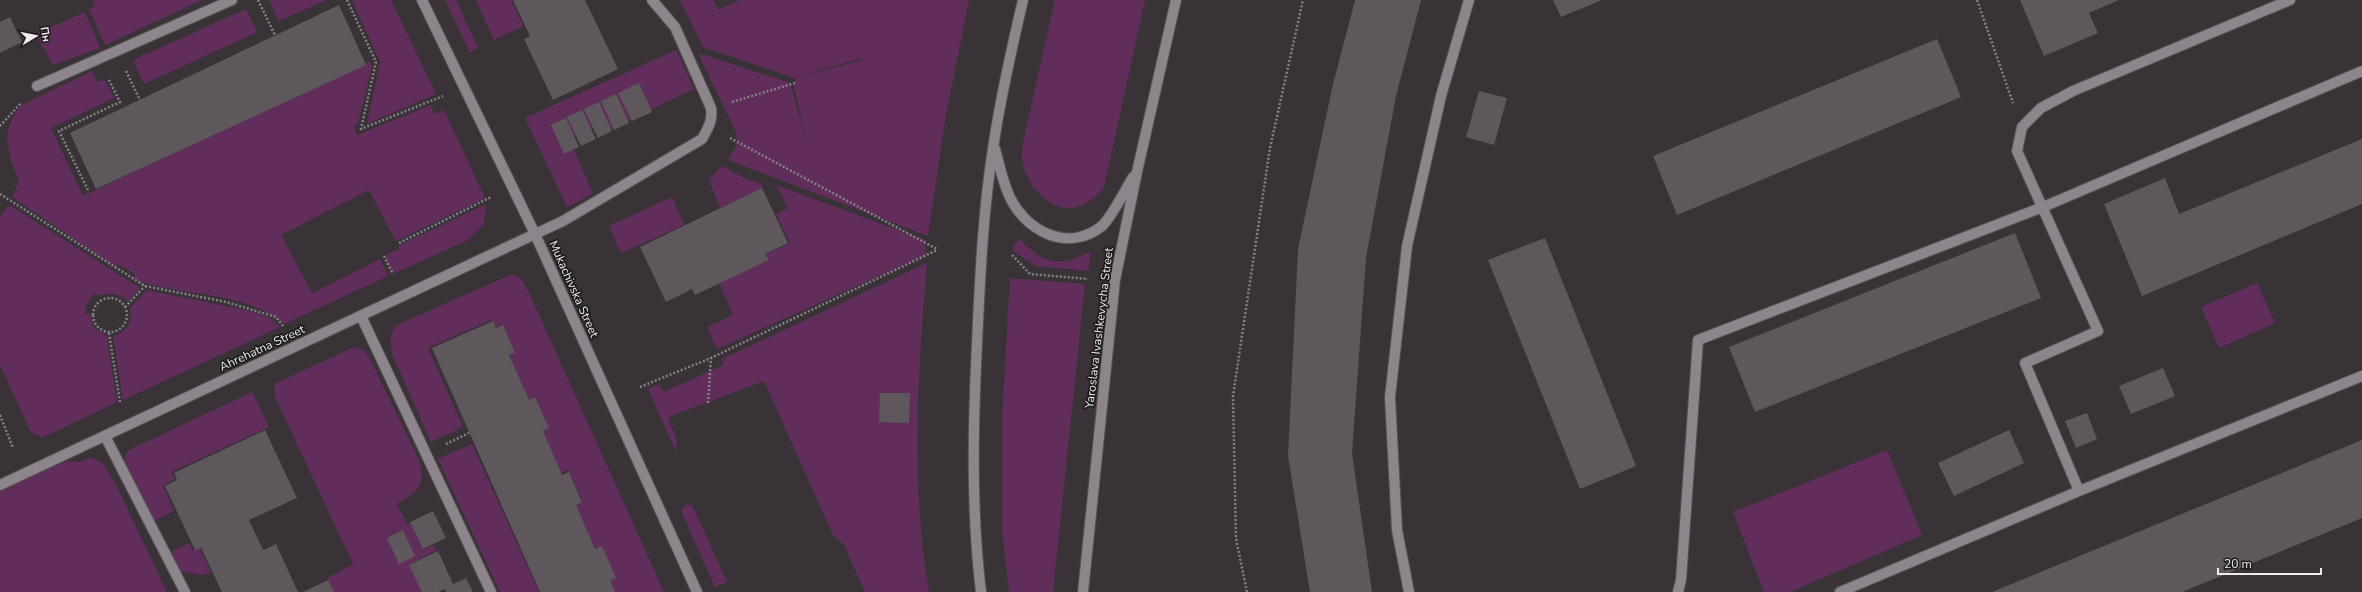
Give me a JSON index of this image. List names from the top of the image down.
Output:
{
  "streets": {
    "main road": ["Mukachivska Street", "Yaroslava Ivashkevycha Street", "Ahrehatna Street"]
  },
  "crossings": [
    ["Mukachivska Street", "Ahrehatna Street"]
  ],
  "scale_bar": "20 m",
  "north": "right"
}
